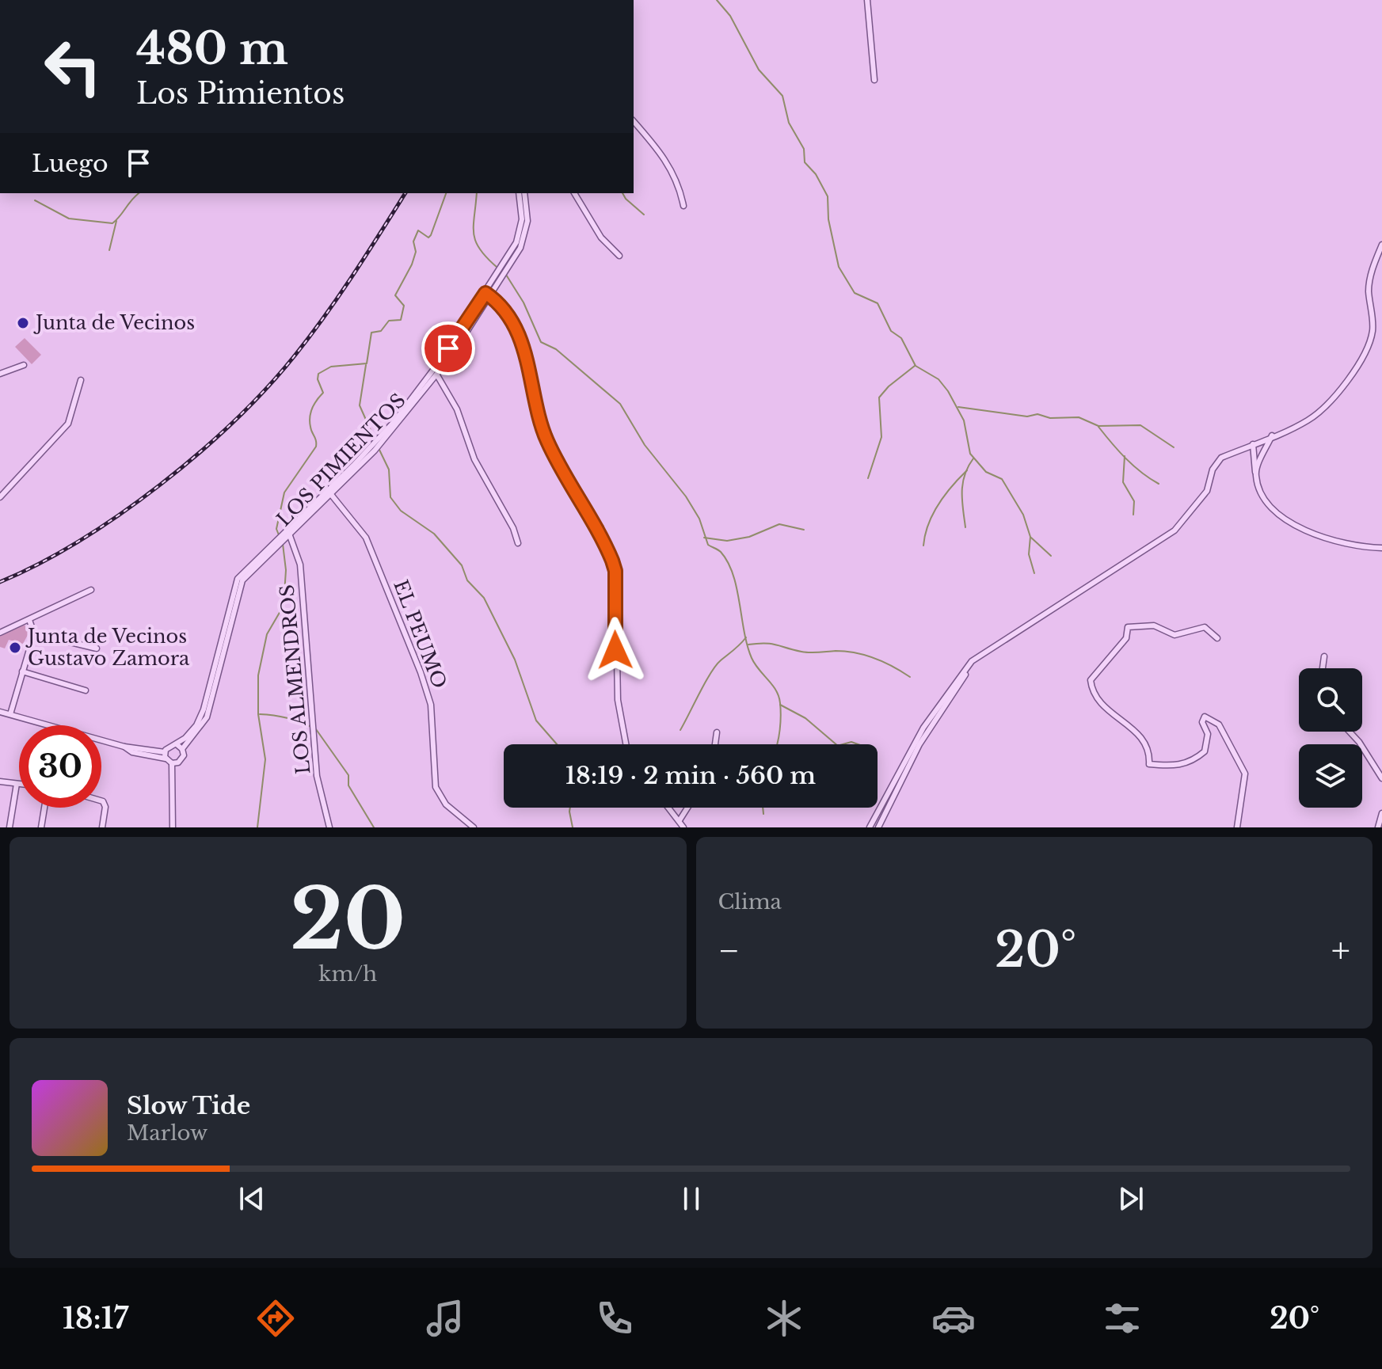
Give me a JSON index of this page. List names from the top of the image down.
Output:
{
  "streets": {
    "street": ["LOS PIMIENTOS", "EL PEUMO", "LOS ALMENDROS"]
  },
  "crossings": [
    ["LOS PIMIENTOS", "EL PEUMO"],
    ["LOS PIMIENTOS", "LOS ALMENDROS"]
  ],
  "places": ["Junta de Vecinos", "Junta de Vecinos Gustavo Zamora"],
  "page": {
    "turn": ["480 m", "Los Pimientos"],
    "then": "Luego",
    "limit": "30",
    "trip": "18:19 · 2 min · 560 m",
    "tile": [
      ["20", "km/h"],
      "Clima"
    ],
    "heat": ["−", "20°", "+"],
    "song": ["Slow Tide", "Marlow"],
    "tabs": ["18:17", "20°"]
  }
}
